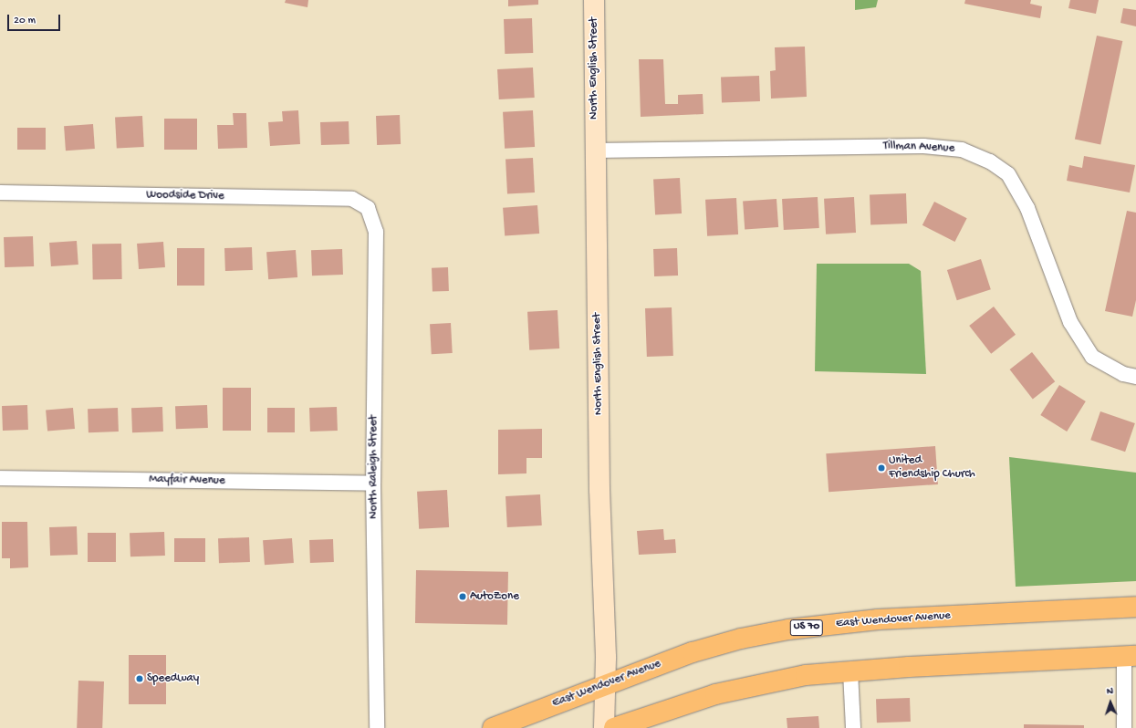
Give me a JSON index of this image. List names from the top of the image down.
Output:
{
  "streets": {
    "highway": ["East Wendover Avenue", "US 70"],
    "street": [
      "North English Street",
      "Tillman Avenue",
      "Woodside Drive",
      "North Raleigh Street",
      "Mayfair Avenue"
    ]
  },
  "crossings": [
    ["North English Street", "Tillman Avenue"],
    ["North English Street", "East Wendover Avenue"],
    ["Woodside Drive", "North Raleigh Street"],
    ["North Raleigh Street", "Mayfair Avenue"]
  ],
  "places": ["United Friendship Church", "AutoZone", "Speedway"],
  "scale_bar": "20 m",
  "north": "top"
}
